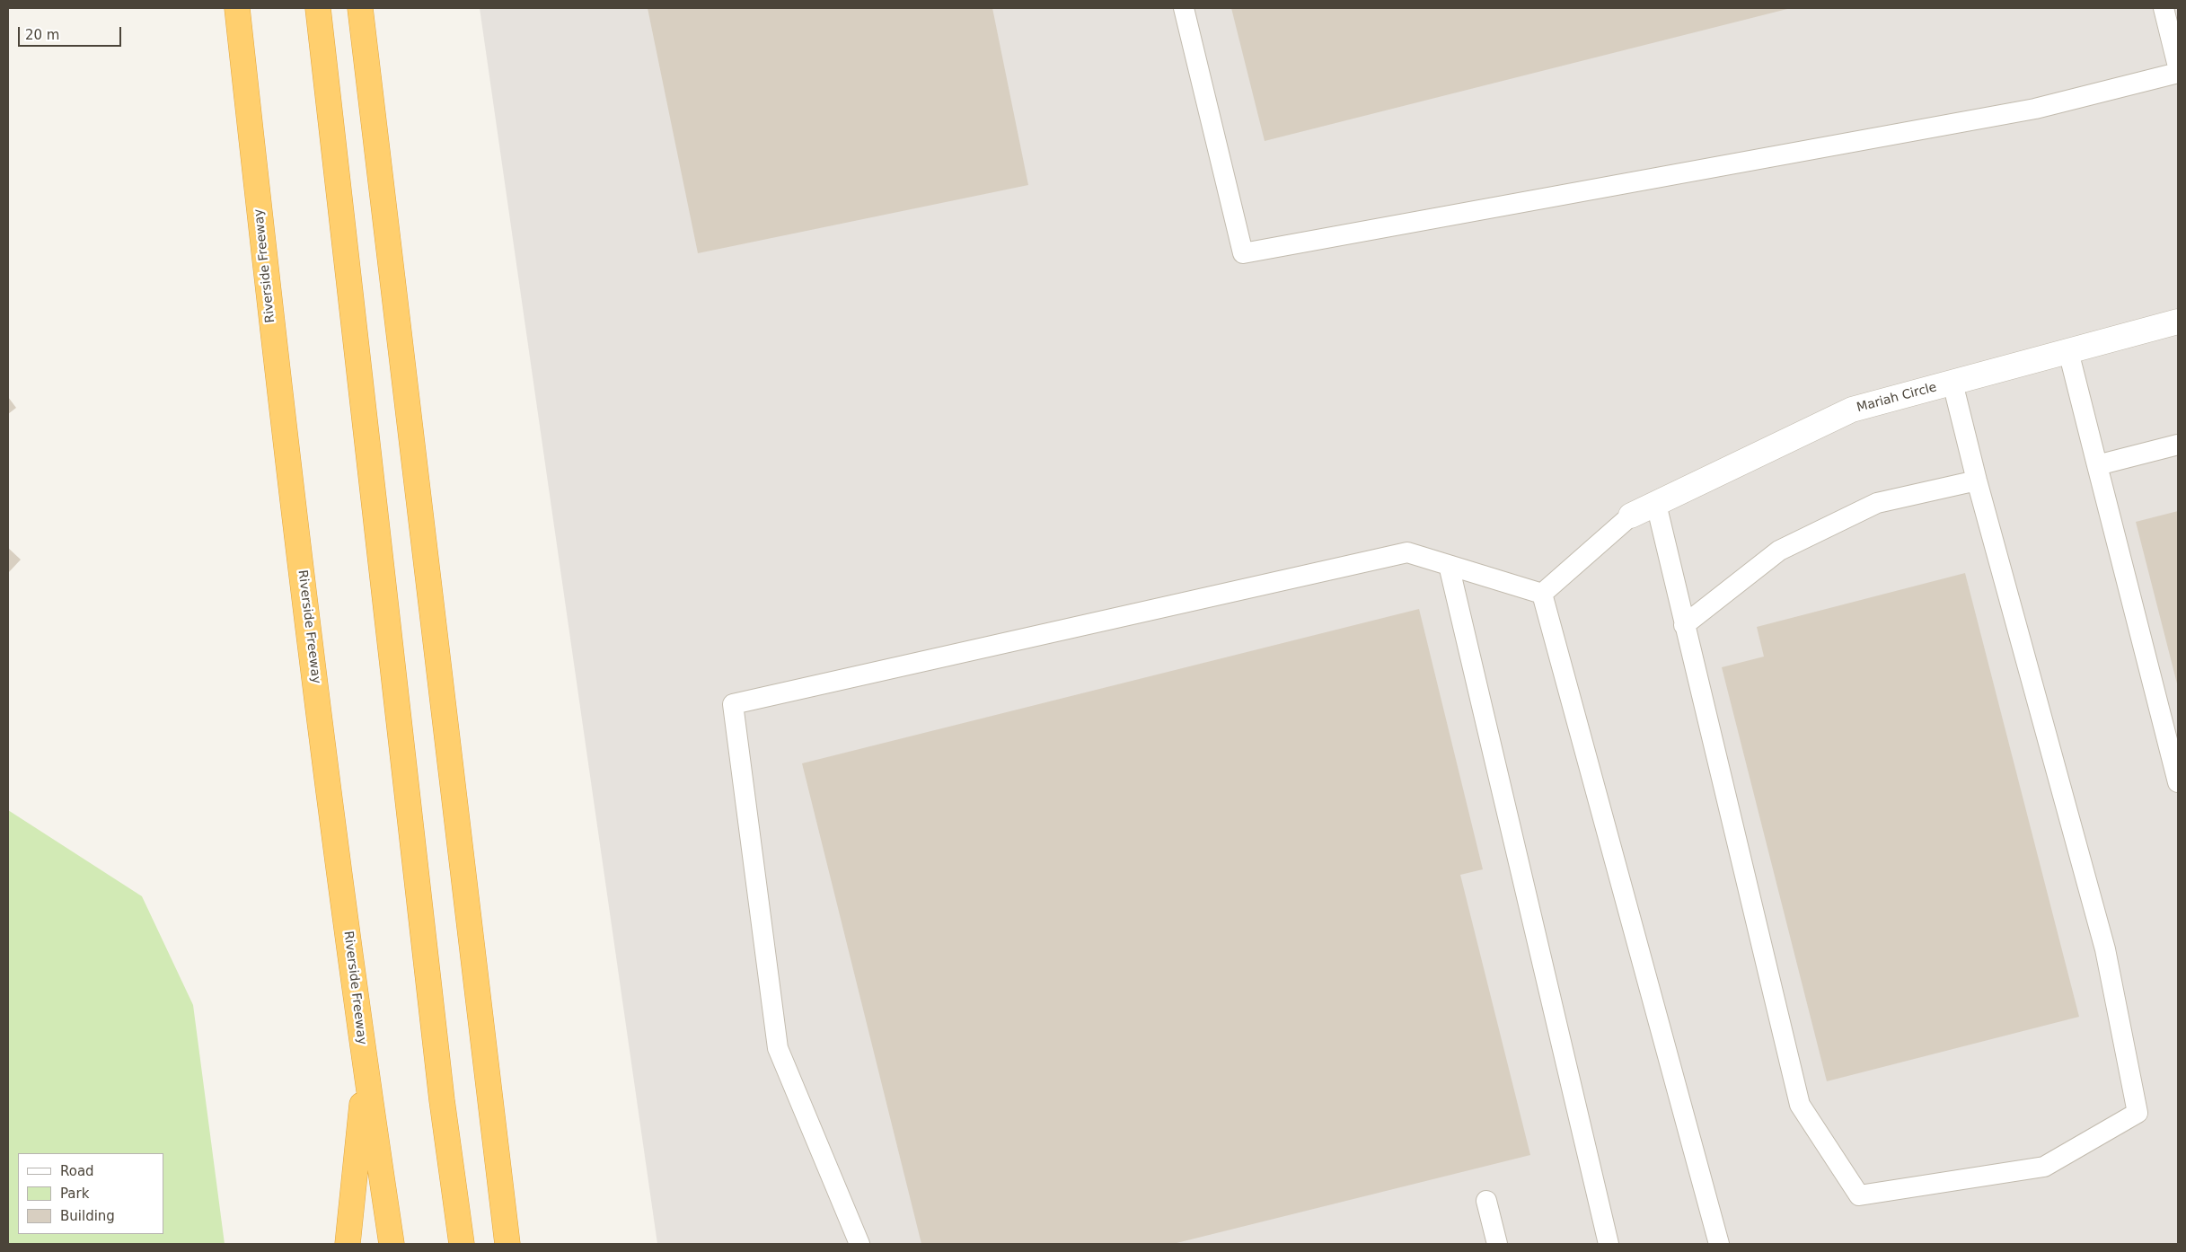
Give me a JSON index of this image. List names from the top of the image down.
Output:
{
  "streets": {
    "highway": ["Riverside Freeway"],
    "street": ["Mariah Circle"]
  },
  "legend": ["Road", "Park", "Building"],
  "scale_bar": "20 m"
}
